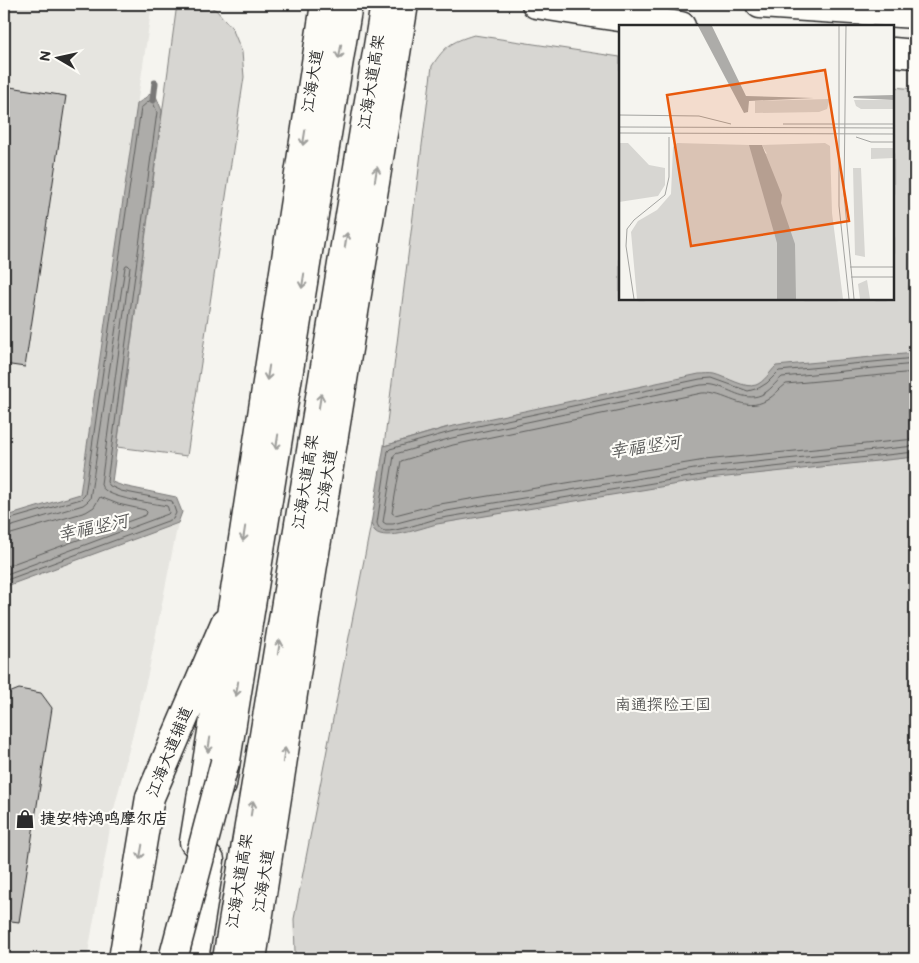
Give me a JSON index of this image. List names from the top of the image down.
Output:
{
  "streets": {
    "main road": ["江海大道", "江海大道高架", "江海大道辅道"]
  },
  "crossings": [
    ["江海大道", "江海大道辅道"]
  ],
  "water": ["幸福竖河"],
  "parks": ["南通探险王国"],
  "places": {
    "shop": ["捷安特鸿鸣摩尔店"]
  },
  "north": "left"
}
